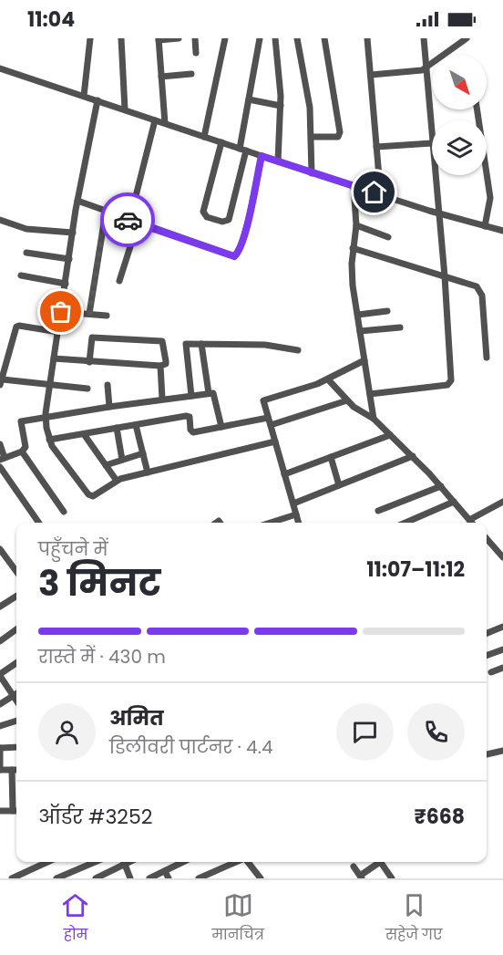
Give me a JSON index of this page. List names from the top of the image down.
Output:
{
  "north": "bottom right",
  "page": {
    "status": "11:04",
    "heading": ["3 मिनट", "पहुँचने में", "11:07–11:12"],
    "panel": [
      "अमित",
      "डिलीवरी पार्टनर · 4.4",
      "ऑर्डर #3252",
      "₹668"
    ],
    "bar": "रास्ते में · 430 m",
    "tabs": ["होम", "मानचित्र", "सहेजे गए"]
  }
}
